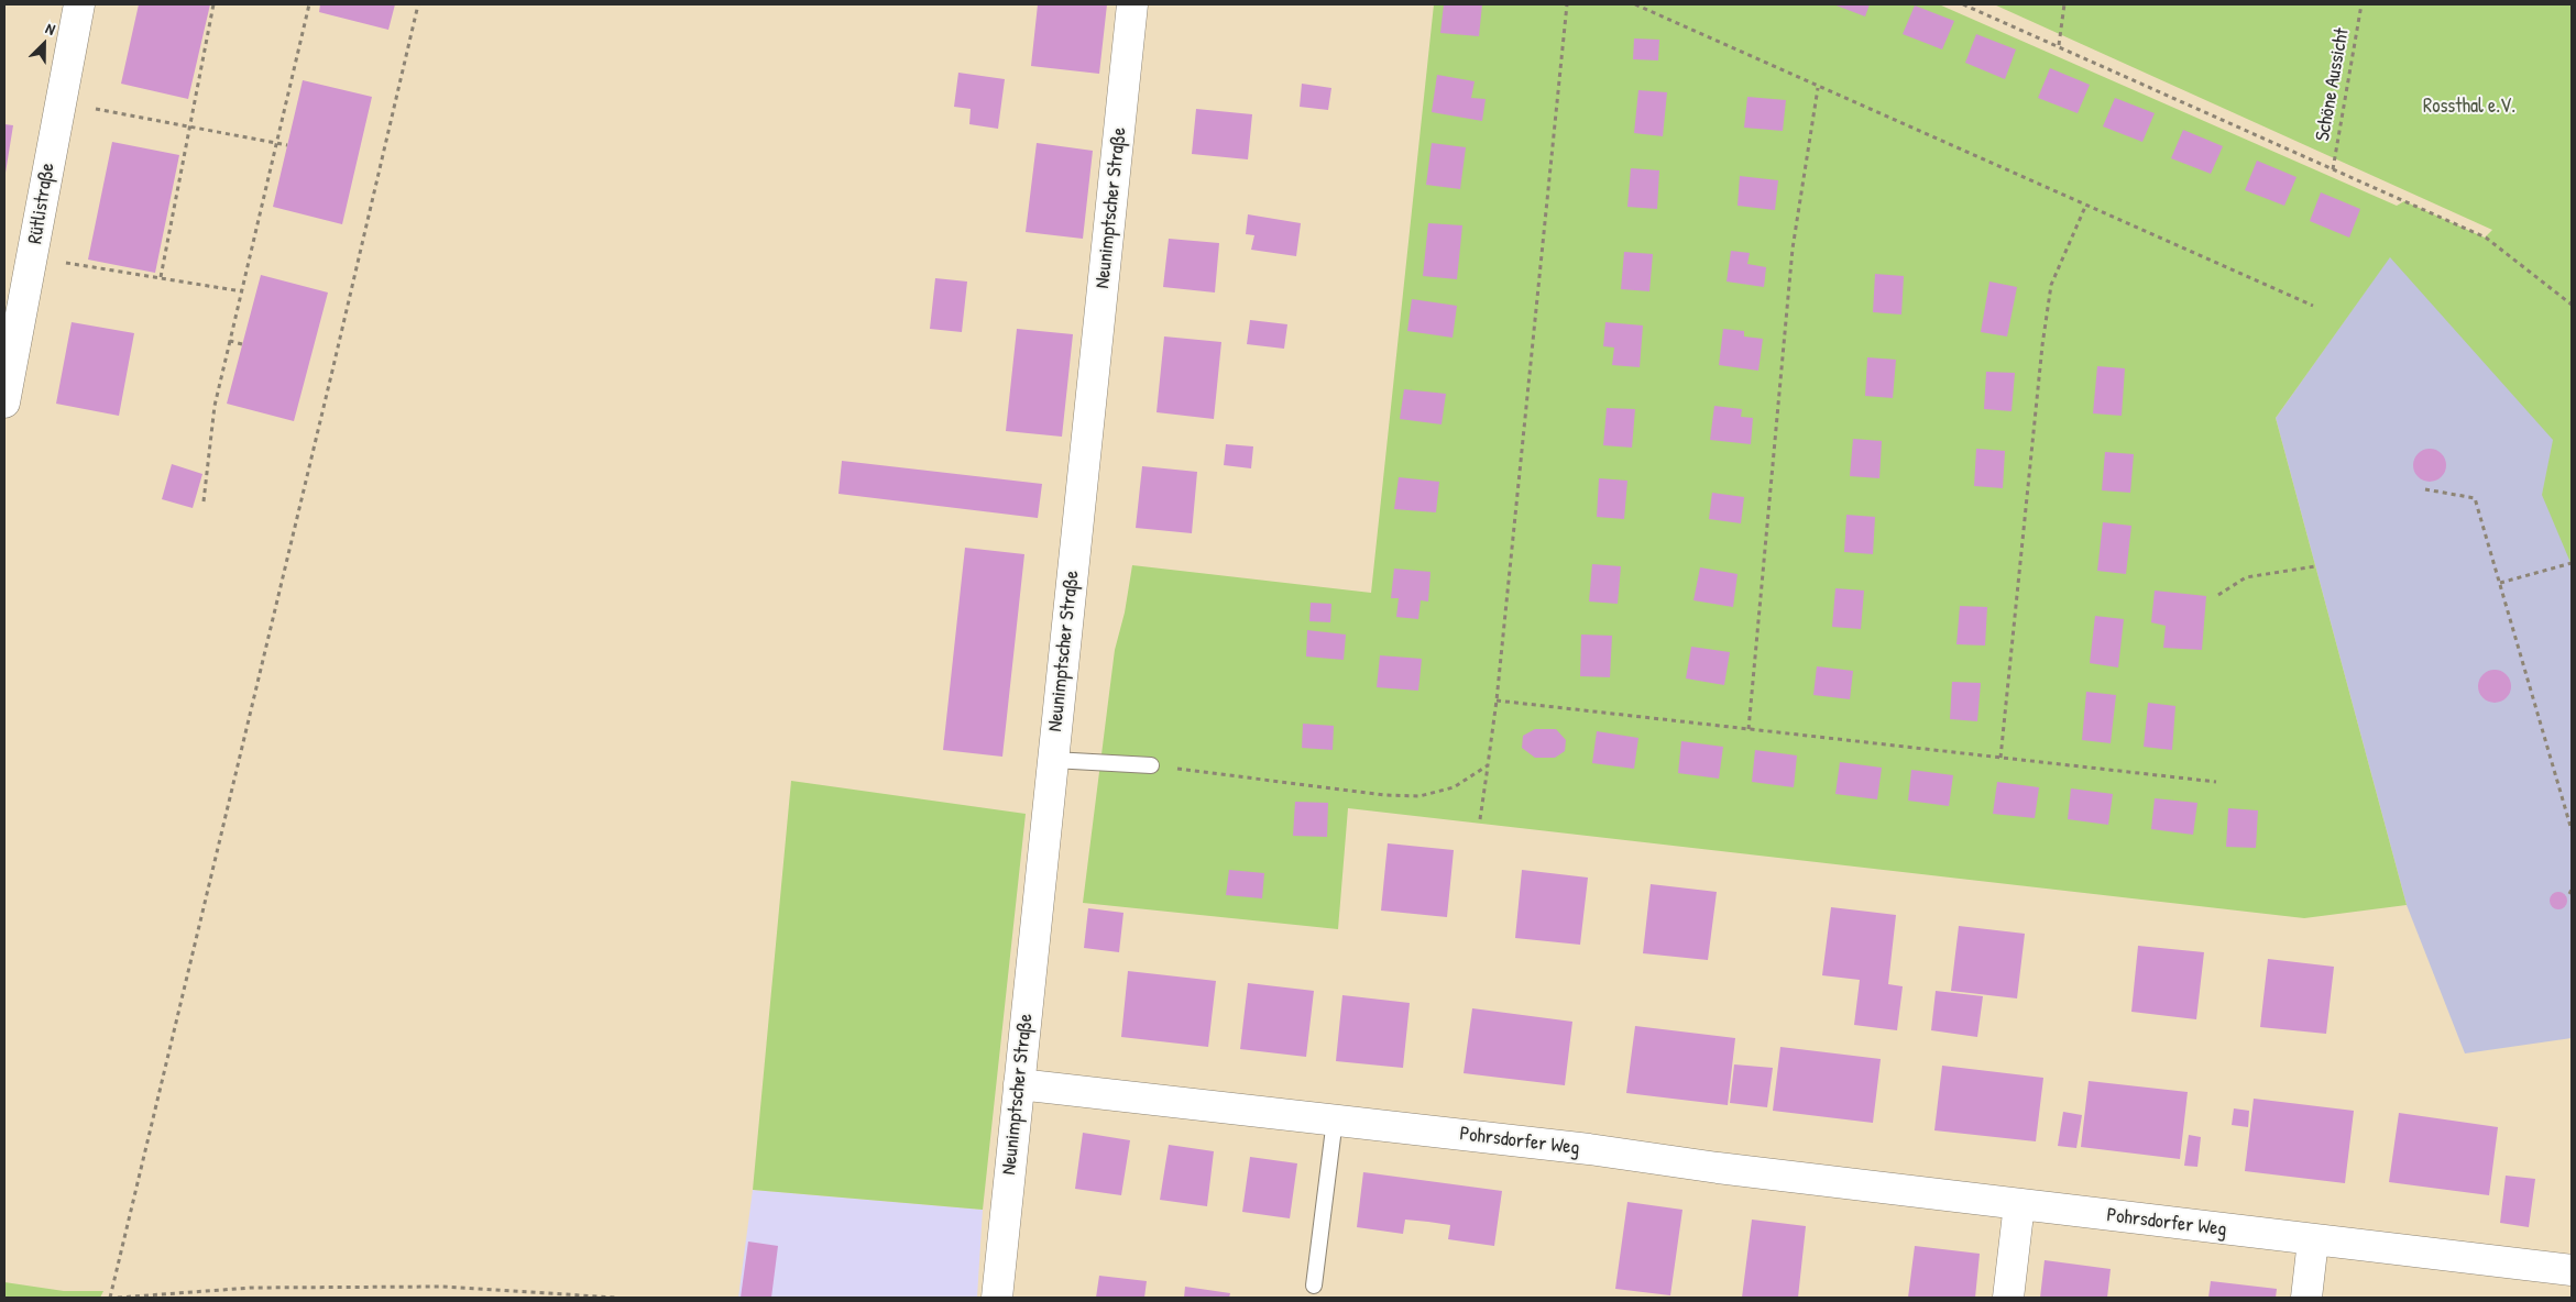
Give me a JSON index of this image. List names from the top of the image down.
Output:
{
  "streets": {
    "street": ["Rütlistraße", "Neunimptscher Straße", "Pohrsdorfer Weg"],
    "path": ["Schöne Aussicht"]
  },
  "crossings": [
    ["Neunimptscher Straße", "Pohrsdorfer Weg"]
  ],
  "parks": ["Rossthal e.V."],
  "north": "top right"
}
